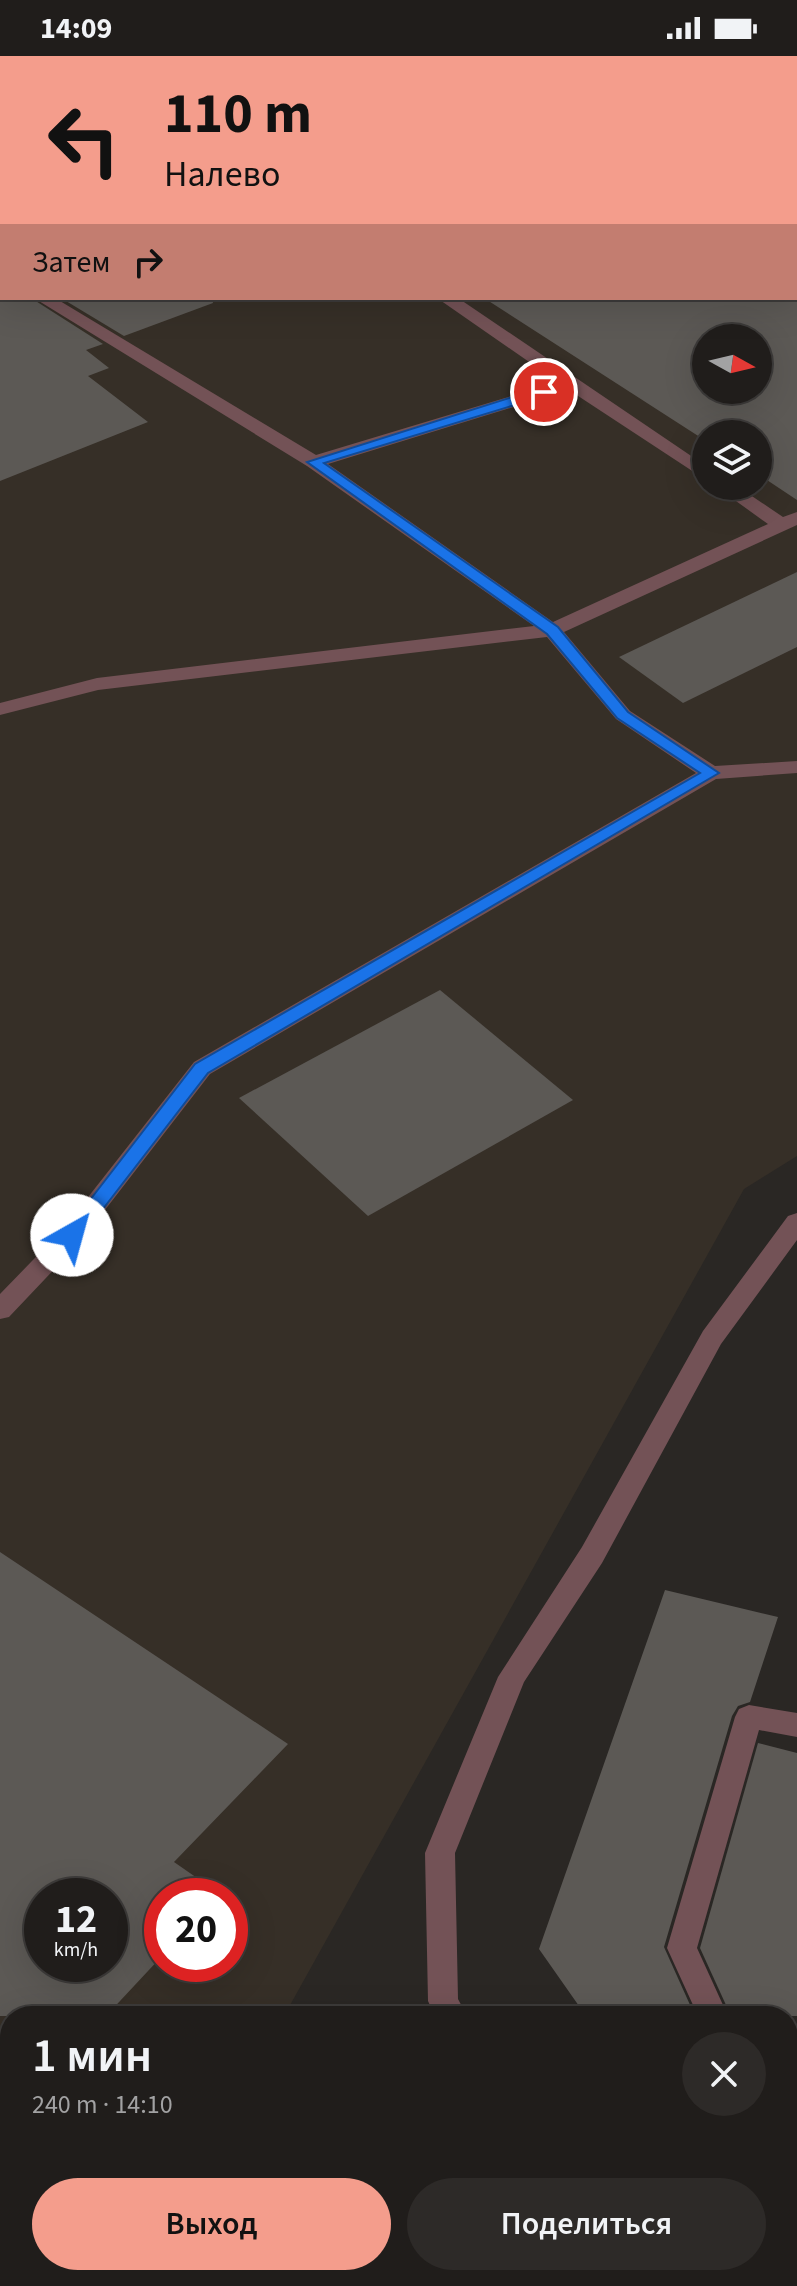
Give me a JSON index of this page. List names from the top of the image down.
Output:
{
  "north": "right",
  "page": {
    "status": "14:09",
    "turn": ["110 m", "Налево"],
    "then": "Затем",
    "speed": "12 km/h",
    "limit": "20",
    "heading": ["1 мин", "240 m · 14:10"],
    "buttons": ["Выход", "Поделиться"]
  }
}
